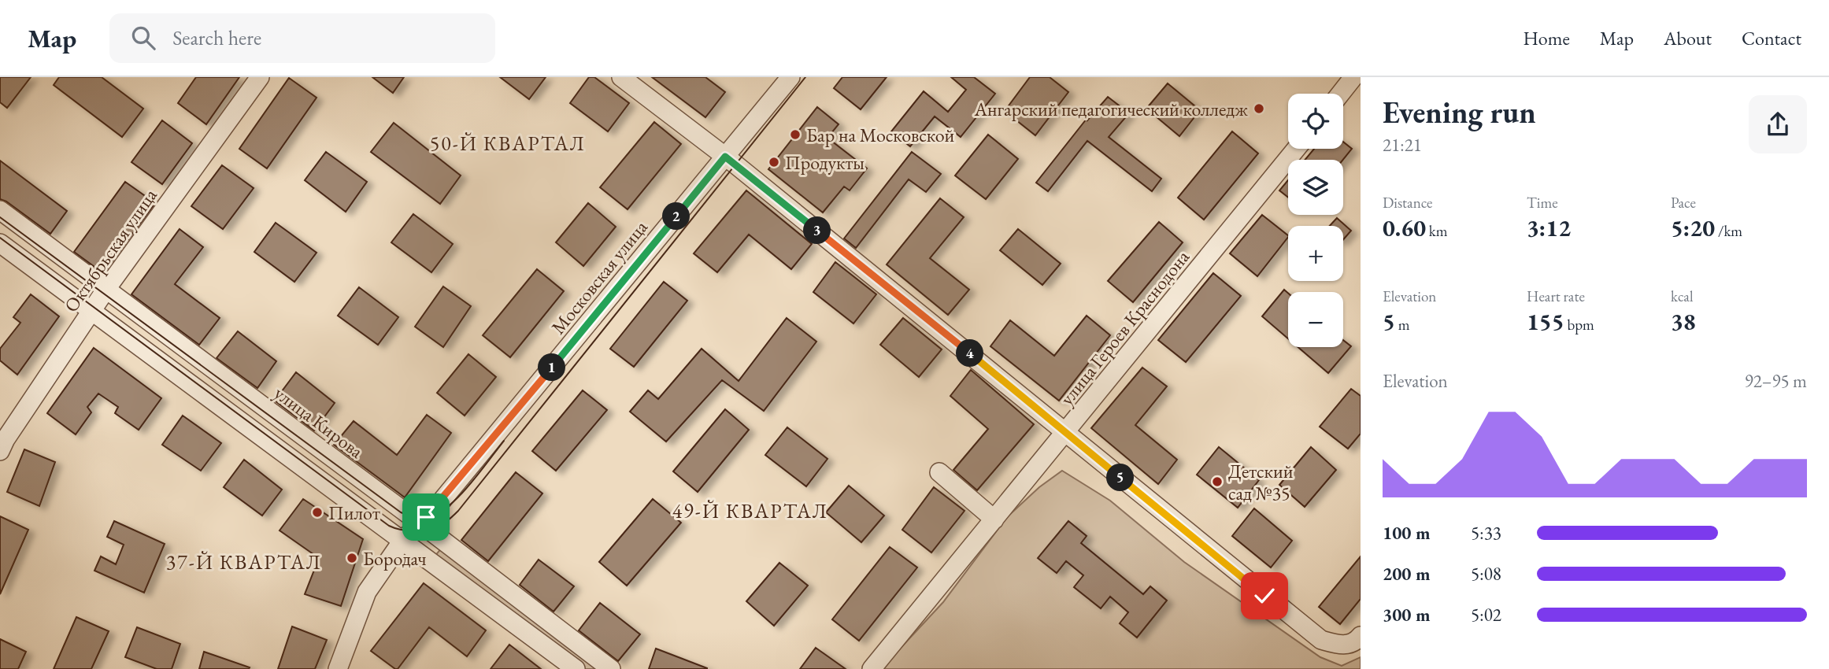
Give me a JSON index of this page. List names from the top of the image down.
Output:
{
  "streets": {
    "street": [
      "Октябрьская улица",
      "Московская улица",
      "улица Героев Краснодона",
      "улица Кирова"
    ]
  },
  "crossings": [
    ["Октябрьская улица", "улица Кирова"],
    ["Московская улица", "улица Кирова"]
  ],
  "districts": ["50-Й КВАРТАЛ", "49-Й КВАРТАЛ", "37-Й КВАРТАЛ"],
  "places": [
    "Ангарский педагогический колледж",
    "Бар на Московской",
    "Продукты",
    "Детский сад №35",
    "Пилот",
    "Бородач"
  ],
  "page": {
    "header": "Map",
    "search": "Search here",
    "nav": [
      "Home",
      "Map",
      "About",
      "Contact"
    ],
    "heading": ["Evening run", "21:21"],
    "map_buttons": ["+", "−"],
    "stats": [
      ["Distance", "0.60 km"],
      ["Time", "3:12"],
      ["Pace", "5:20 /km"],
      ["Elevation", "5 m"],
      ["Heart rate", "155 bpm"],
      ["kcal", "38"]
    ],
    "pins": [
      "2",
      "3",
      "4",
      "1",
      "5"
    ],
    "chart": ["Elevation", "92–95 m"],
    "list": [
      {
        "name": "100 m",
        "note": "5:33"
      },
      {
        "name": "200 m",
        "note": "5:08"
      },
      {
        "name": "300 m",
        "note": "5:02"
      }
    ]
  }
}
